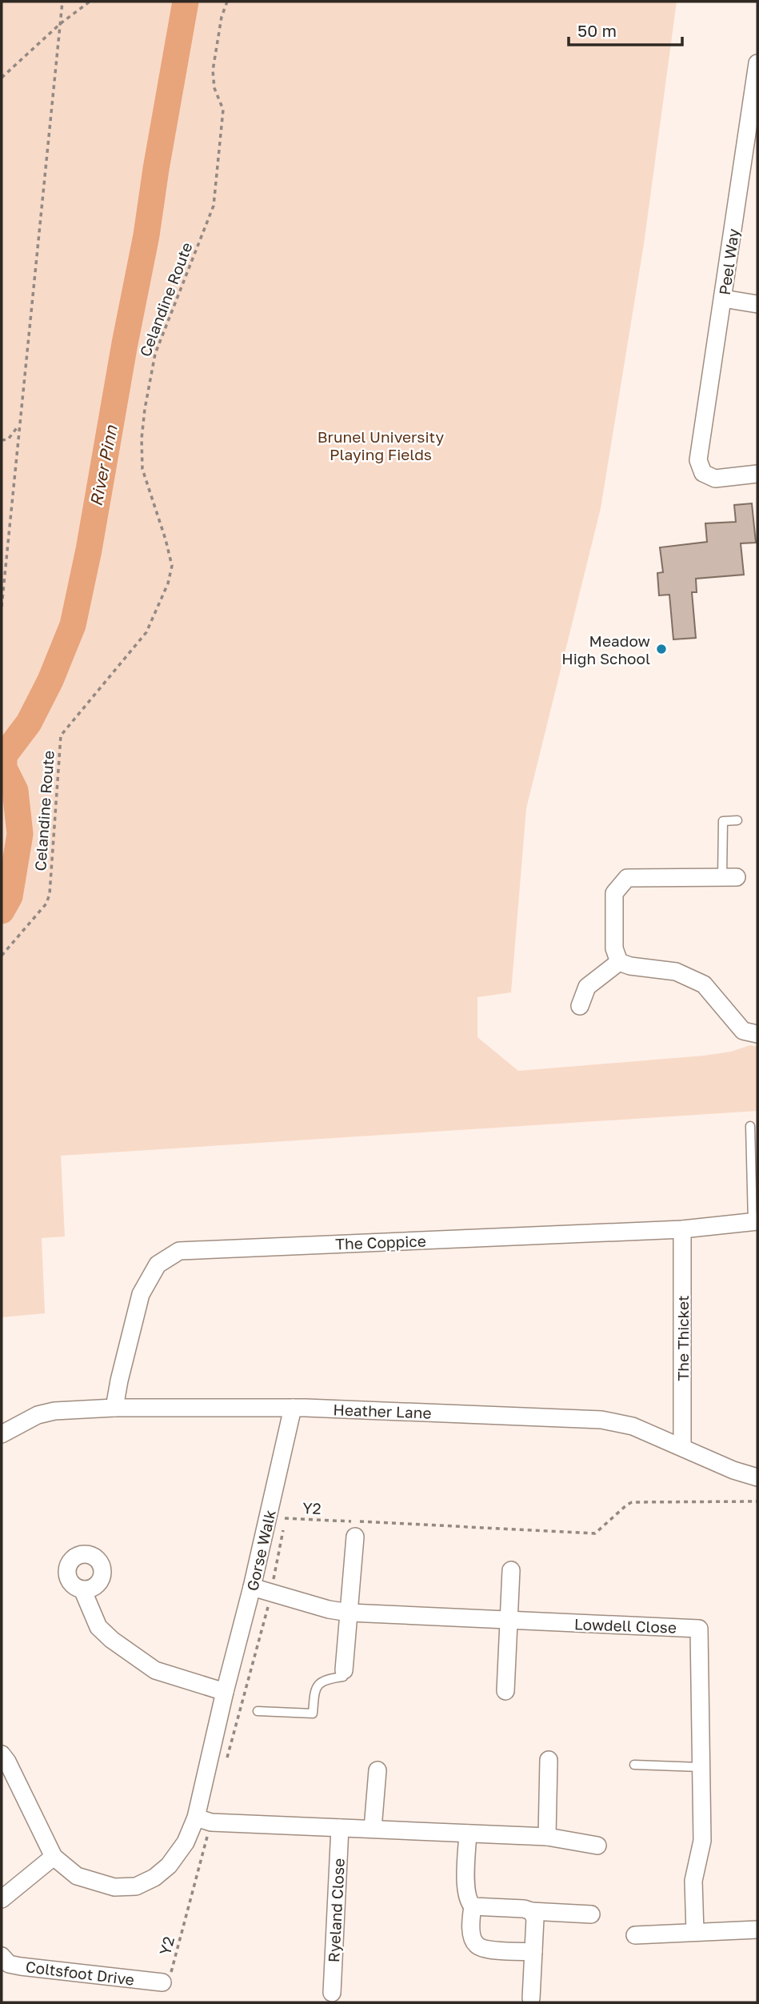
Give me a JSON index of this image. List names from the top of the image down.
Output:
{
  "streets": {
    "street": [
      "Peel Way",
      "The Coppice",
      "The Thicket",
      "Heather Lane",
      "Gorse Walk",
      "Lowdell Close",
      "Ryeland Close",
      "Coltsfoot Drive"
    ],
    "path": ["Celandine Route", "Y2"]
  },
  "crossings": [
    ["The Coppice", "The Thicket"],
    ["The Coppice", "Heather Lane"],
    ["The Thicket", "Heather Lane"],
    ["Heather Lane", "Gorse Walk"],
    ["Y2", "Gorse Walk"],
    ["Y2", "Lowdell Close"],
    ["Y2", "Coltsfoot Drive"],
    ["Gorse Walk", "Lowdell Close"]
  ],
  "water": ["River Pinn"],
  "parks": ["Brunel University Playing Fields"],
  "places": ["Meadow High School"],
  "scale_bar": "50 m"
}
